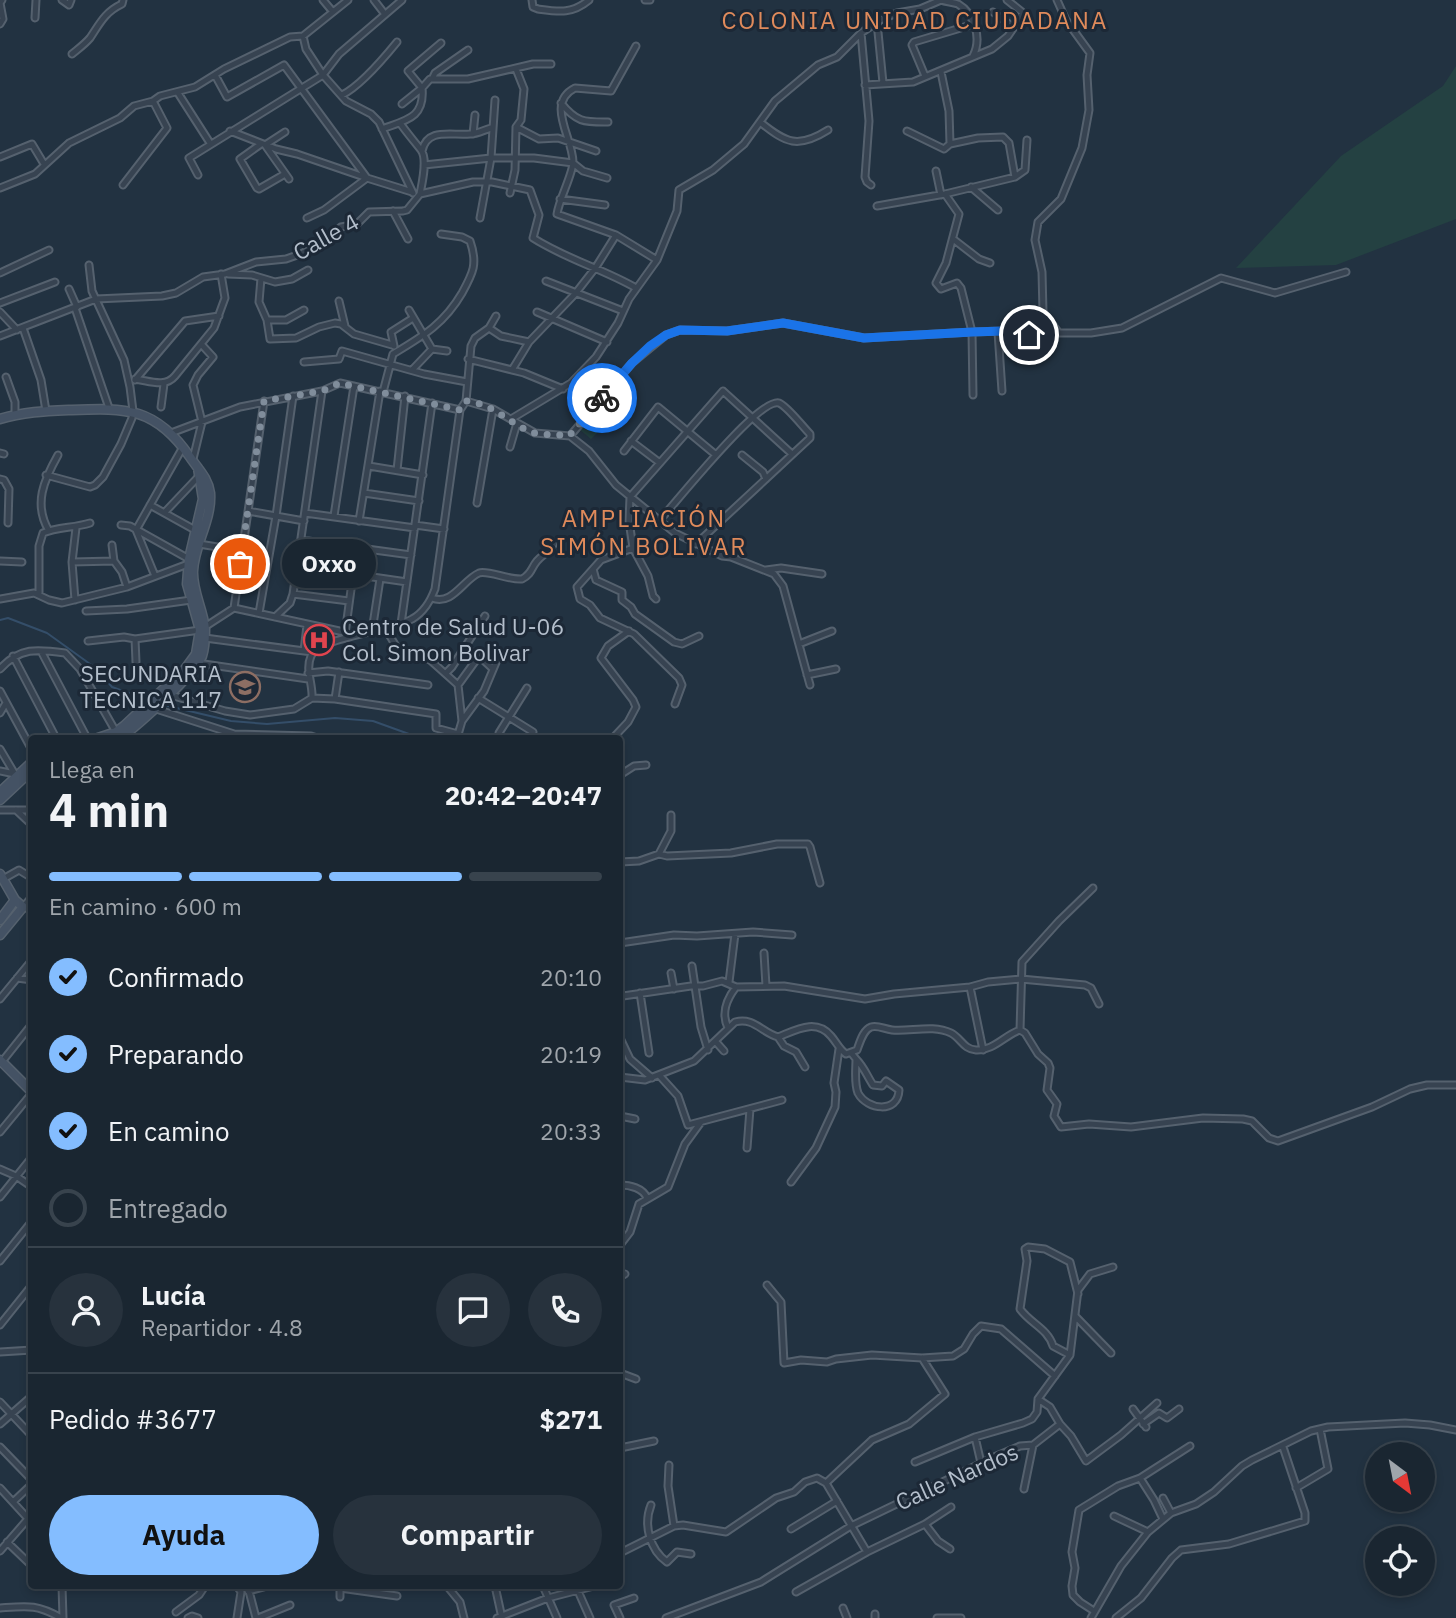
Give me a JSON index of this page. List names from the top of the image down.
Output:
{
  "streets": {
    "street": ["Calle 4", "Calle Nardos"]
  },
  "districts": ["COLONIA UNIDAD CIUDADANA", "AMPLIACIÓN SIMÓN BOLIVAR"],
  "places": {
    "other": ["Oxxo"],
    "hospital": ["Centro de Salud U-06 Col. Simon Bolivar"],
    "school or university": ["SECUNDARIA TECNICA 117"]
  },
  "north": "bottom right",
  "page": {
    "bubble": "Oxxo",
    "heading": ["4 min", "Llega en", "20:42–20:47"],
    "panel": [
      "Lucía",
      "Repartidor · 4.8",
      "Pedido #3677",
      "$271"
    ],
    "bar": "En camino · 600 m",
    "list": [
      ["Confirmado", "20:10"],
      ["Preparando", "20:19"],
      ["En camino", "20:33"],
      "Entregado"
    ],
    "buttons": ["Ayuda", "Compartir"]
  }
}
